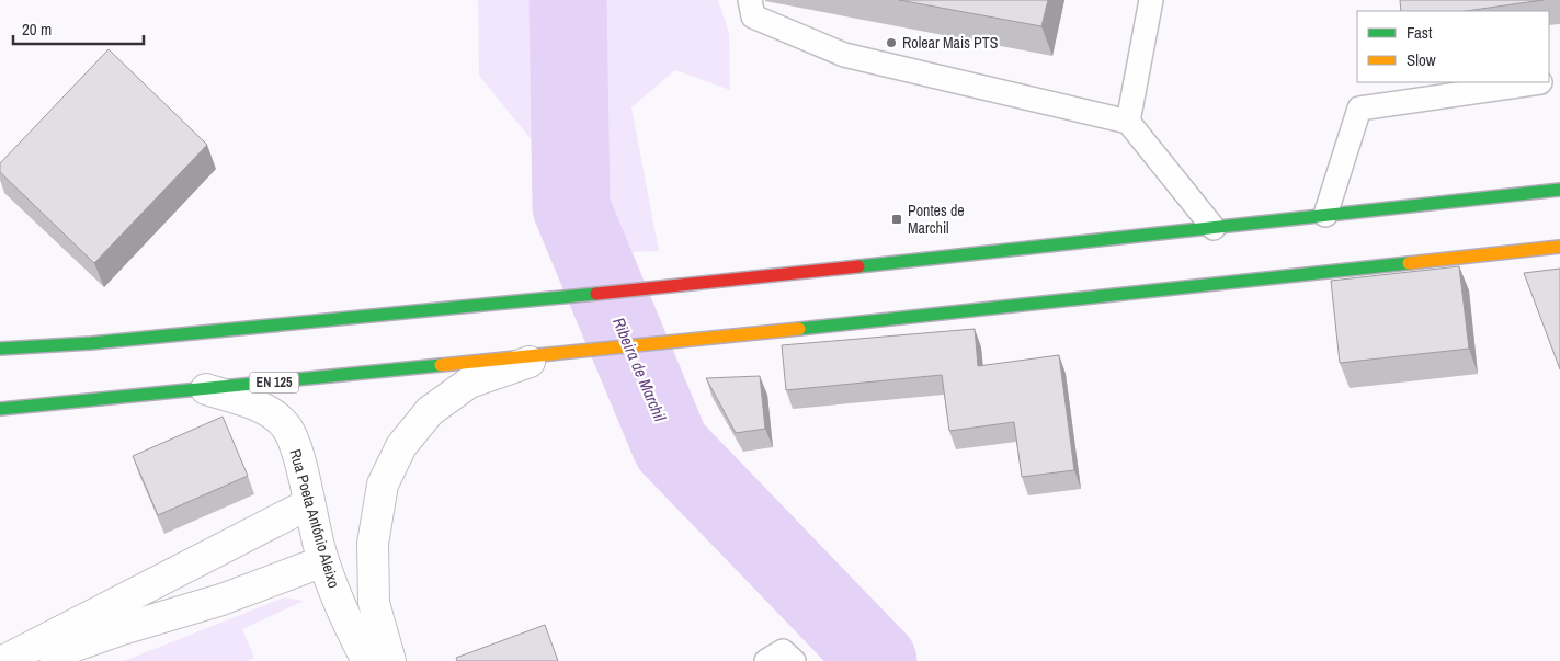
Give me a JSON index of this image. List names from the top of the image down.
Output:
{
  "streets": {
    "main road": ["EN 125"],
    "street": ["Rua Poeta António Aleixo"]
  },
  "crossings": [
    ["EN 125", "Rua Poeta António Aleixo"]
  ],
  "water": ["Ribeira de Marchil"],
  "places": {
    "other": ["Rolear Mais PTS"],
    "transit": ["Pontes de Marchil"]
  },
  "legend": ["Fast", "Slow"],
  "scale_bar": "20 m"
}
